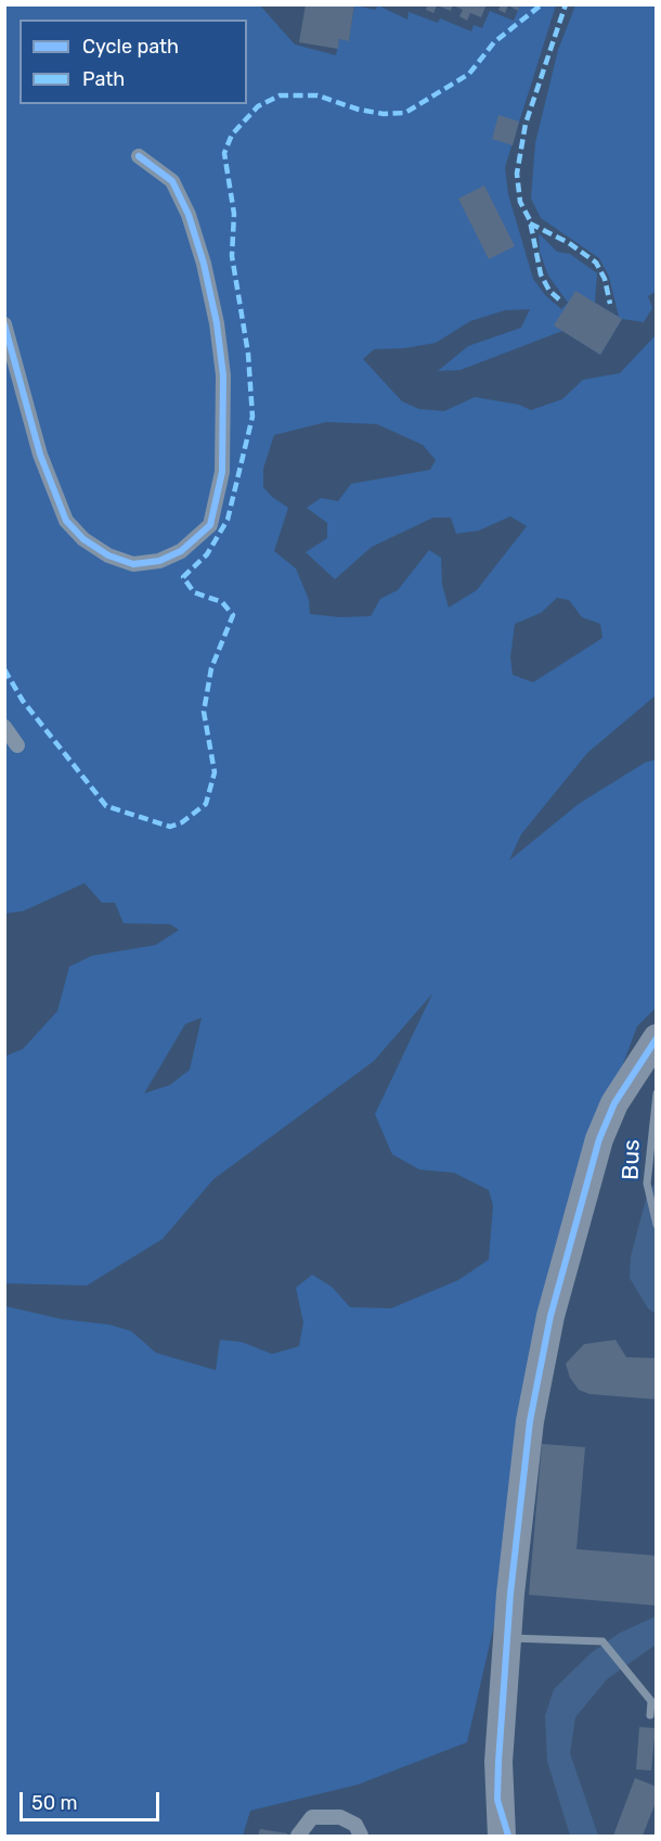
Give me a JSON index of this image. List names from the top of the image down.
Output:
{
  "streets": {
    "lane": ["Bus"]
  },
  "legend": ["Cycle path", "Path"],
  "scale_bar": "50 m"
}
